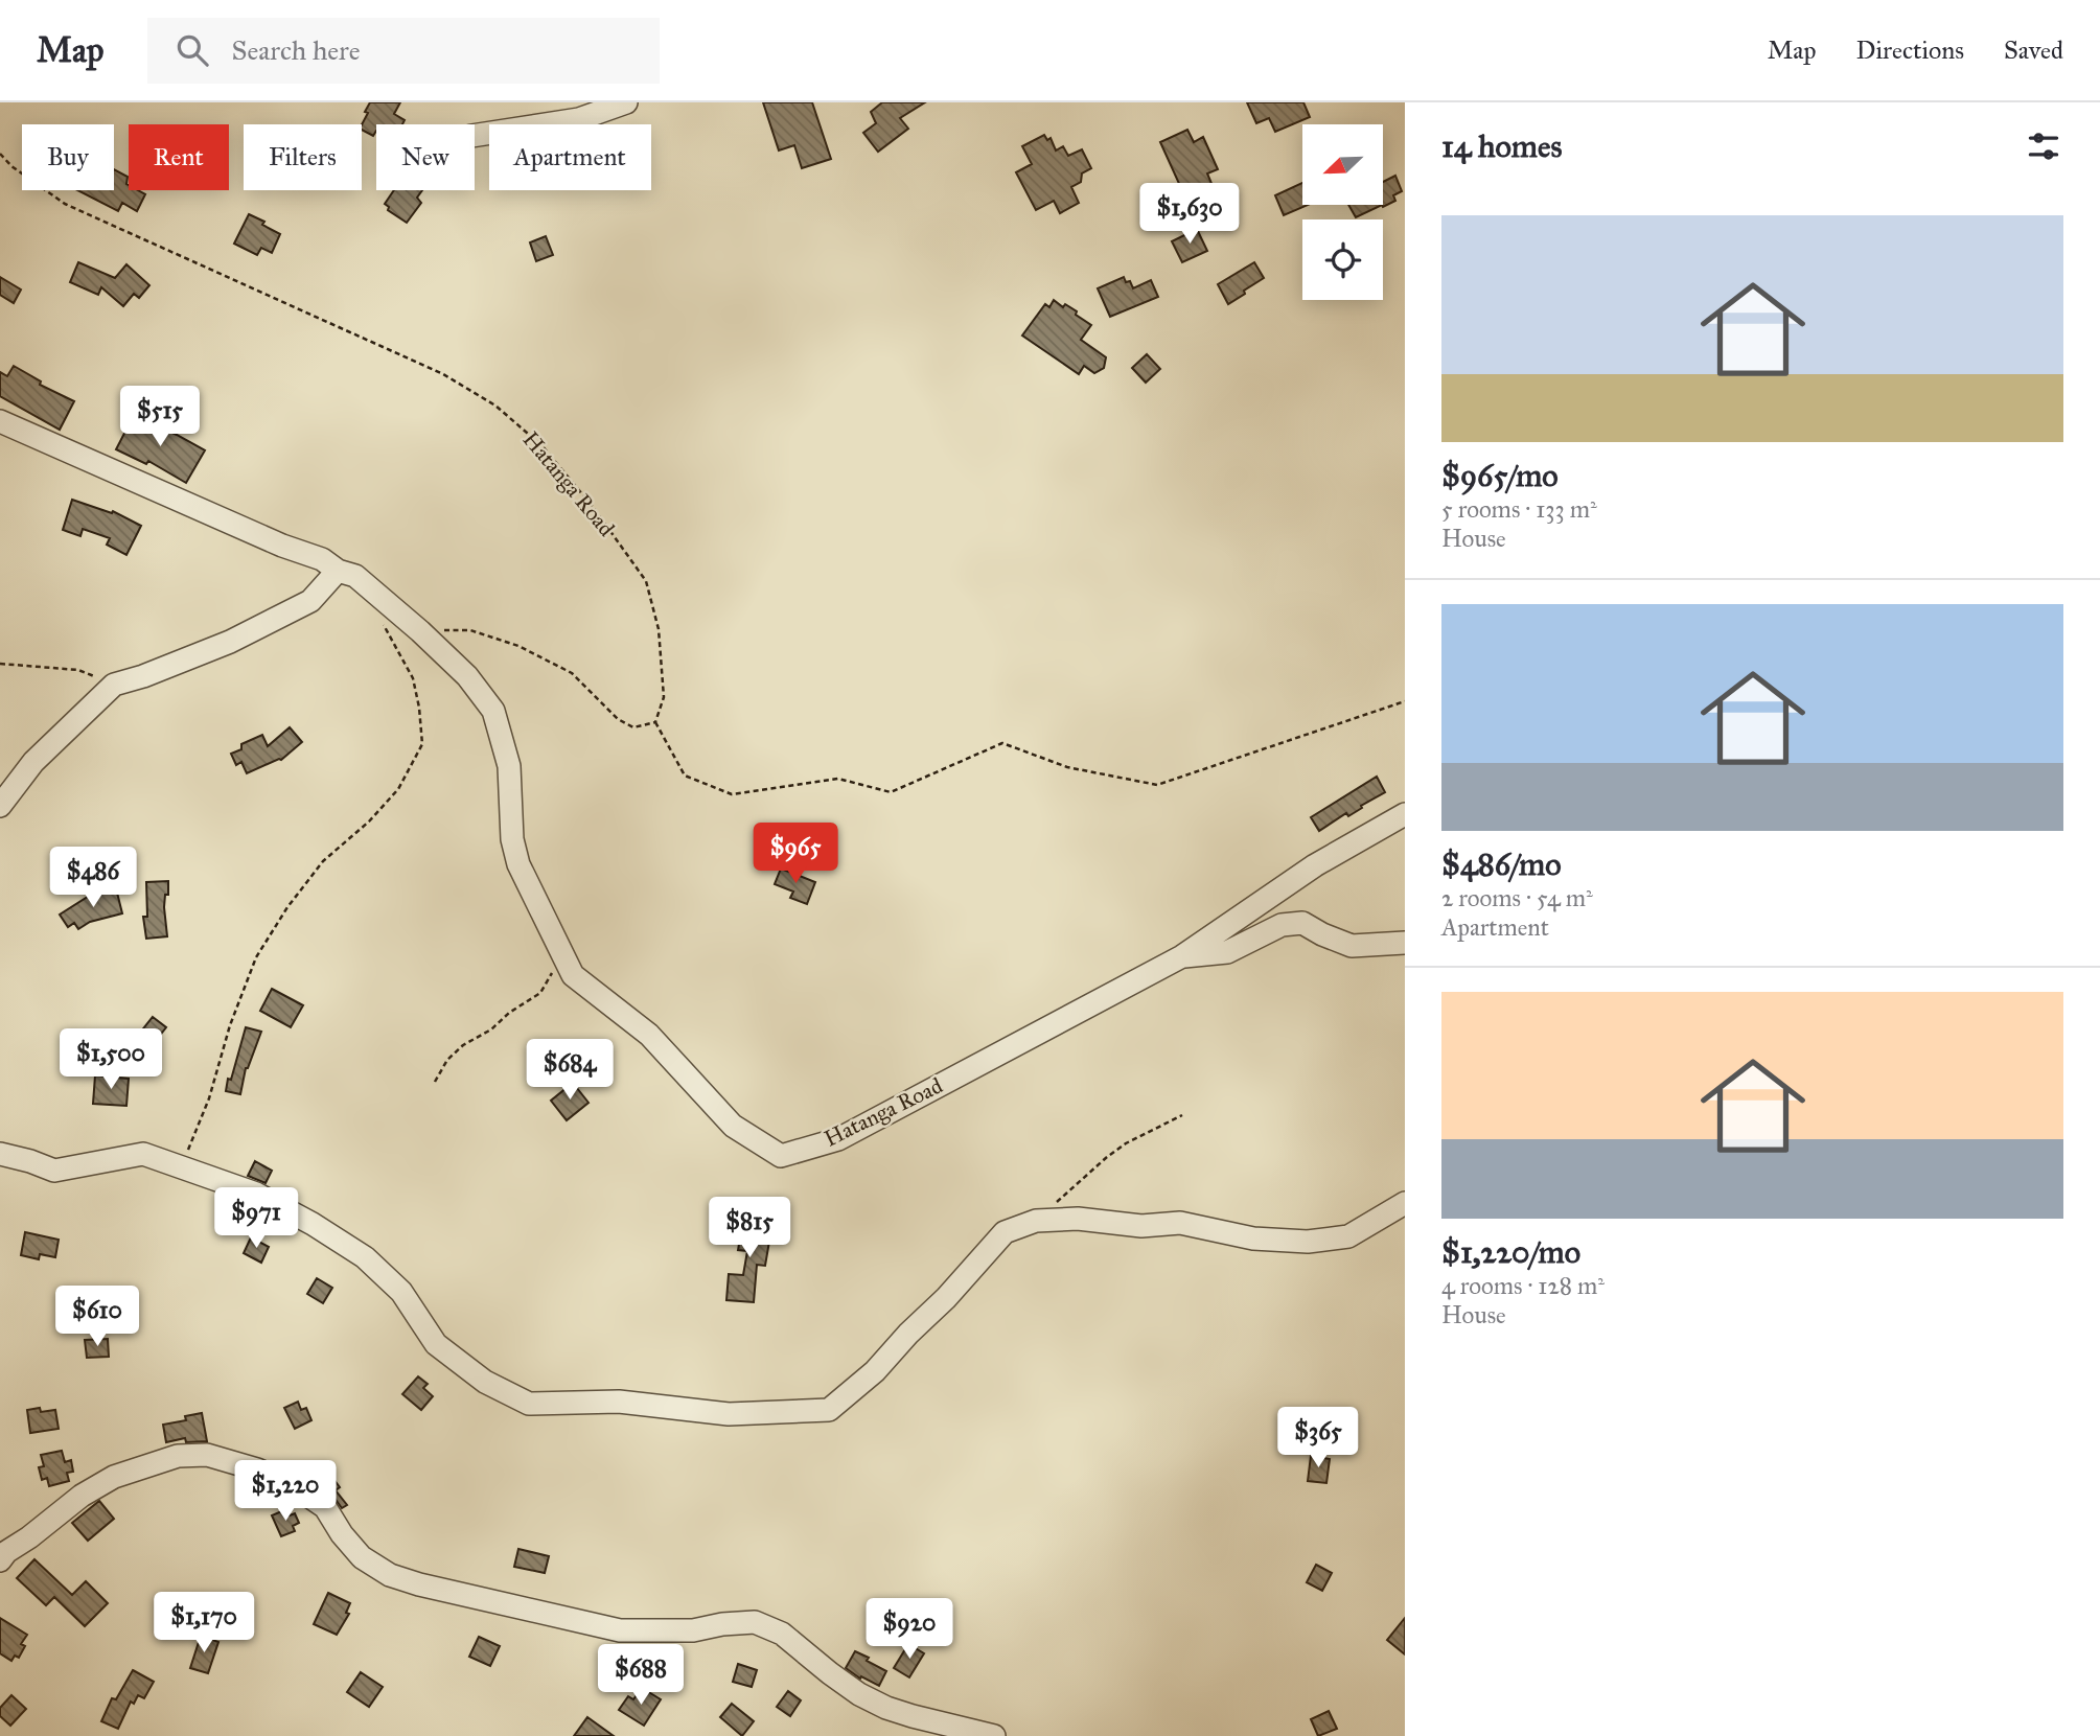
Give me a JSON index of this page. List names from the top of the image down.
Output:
{
  "streets": {
    "street": ["Hatanga Road"]
  },
  "north": "bottom left",
  "page": {
    "header": "Map",
    "search": "Search here",
    "nav": ["Map", "Directions", "Saved"],
    "heading": "14 homes",
    "chip": [
      "Buy",
      "Rent",
      "Filters",
      "New",
      "Apartment"
    ],
    "price": [
      "$1,630",
      "$515",
      "$965",
      "$486",
      "$1,500",
      "$684",
      "$971",
      "$815",
      "$610",
      "$365",
      "$1,220",
      "$1,170",
      "$920",
      "$688"
    ],
    "list": [
      {
        "name": "$965/mo",
        "note": "5 rooms · 133 m² · House"
      },
      {
        "name": "$486/mo",
        "note": "2 rooms · 54 m² · Apartment"
      },
      {
        "name": "$1,220/mo",
        "note": "4 rooms · 128 m² · House"
      }
    ]
  }
}
